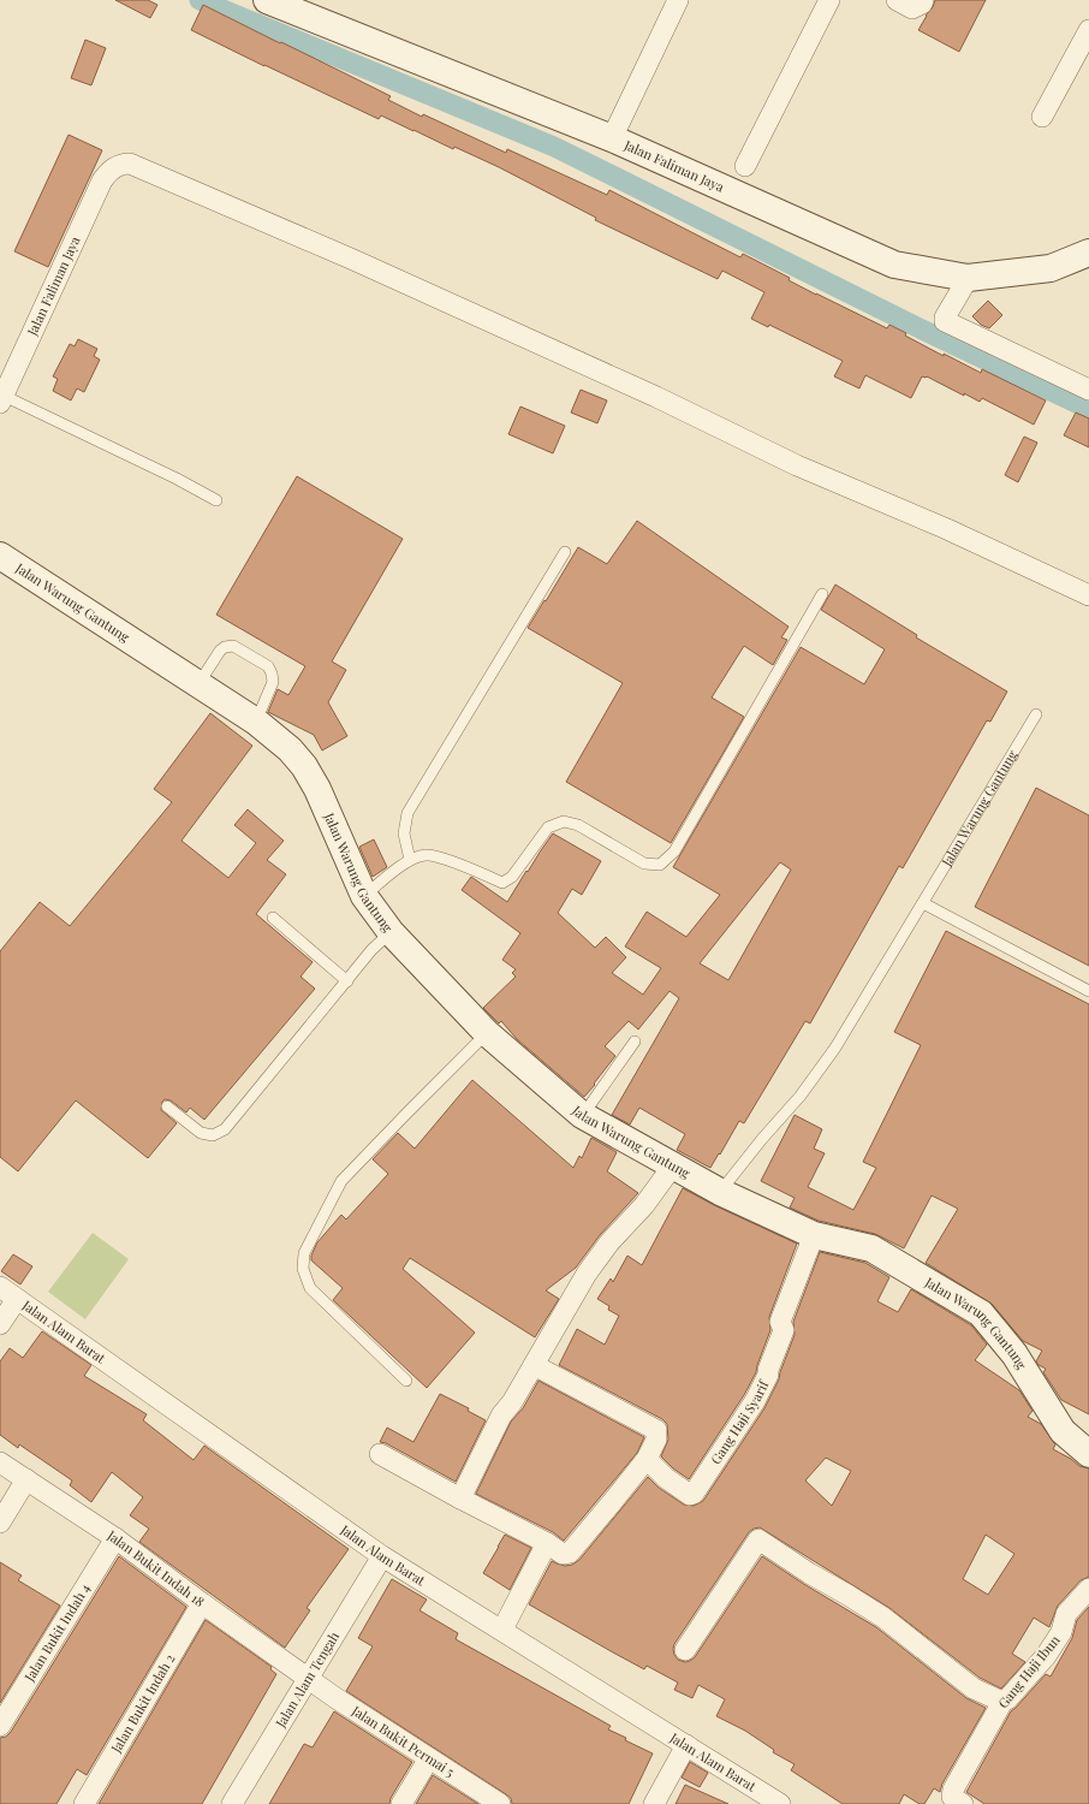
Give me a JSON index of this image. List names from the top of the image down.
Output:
{
  "streets": {
    "street": [
      "Jalan Faliman Jaya",
      "Jalan Warung Gantung",
      "Jalan Alam Barat",
      "Gang Haji Syarif",
      "Jalan Bukit Indah 18",
      "Jalan Bukit Indah 4",
      "Gang Haji Ibun",
      "Jalan Alam Tengah",
      "Jalan Bukit Indah 2",
      "Jalan Bukit Permai 5"
    ]
  },
  "crossings": [
    ["Jalan Warung Gantung", "Gang Haji Syarif"],
    ["Jalan Alam Barat", "Jalan Alam Tengah"],
    ["Jalan Bukit Indah 18", "Jalan Bukit Indah 4"],
    ["Jalan Bukit Indah 18", "Jalan Alam Tengah"],
    ["Jalan Bukit Indah 18", "Jalan Bukit Indah 2"],
    ["Jalan Bukit Indah 18", "Jalan Bukit Permai 5"],
    ["Jalan Alam Tengah", "Jalan Bukit Permai 5"]
  ]
}
